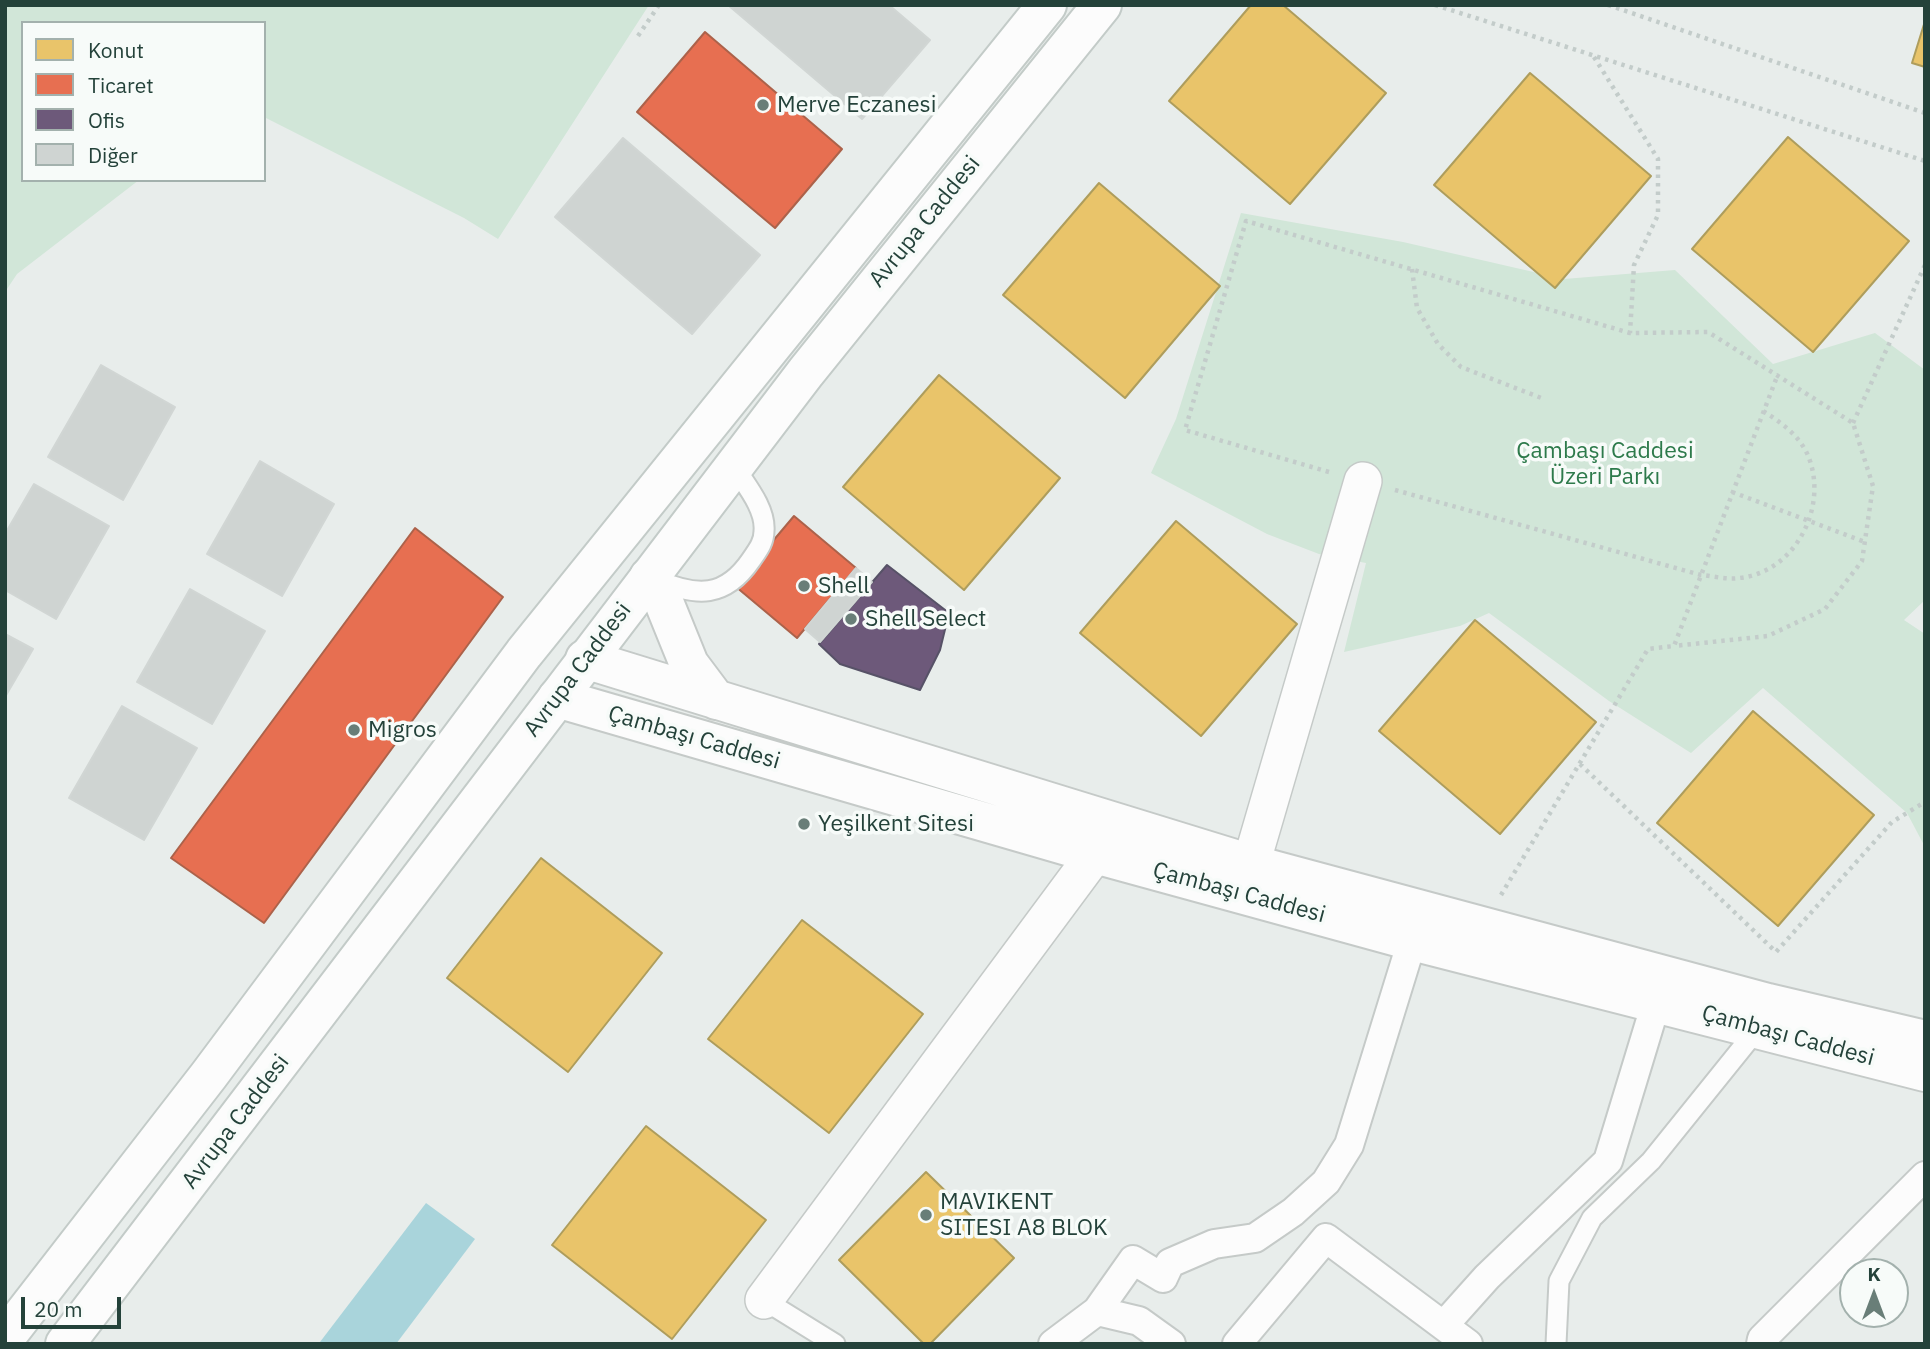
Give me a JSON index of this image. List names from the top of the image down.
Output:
{
  "streets": {
    "main road": ["Avrupa Caddesi", "Çambaşı Caddesi"]
  },
  "crossings": [
    ["Avrupa Caddesi", "Çambaşı Caddesi"]
  ],
  "parks": ["Çambaşı Caddesi Üzeri Parkı"],
  "places": [
    "Merve Eczanesi",
    "Shell",
    "Shell Select",
    "Migros",
    "Yeşilkent Sitesi",
    "MAVIKENT SITESI A8 BLOK"
  ],
  "legend": [
    "Konut",
    "Ticaret",
    "Ofis",
    "Diğer"
  ],
  "scale_bar": "20 m",
  "north": "top"
}
